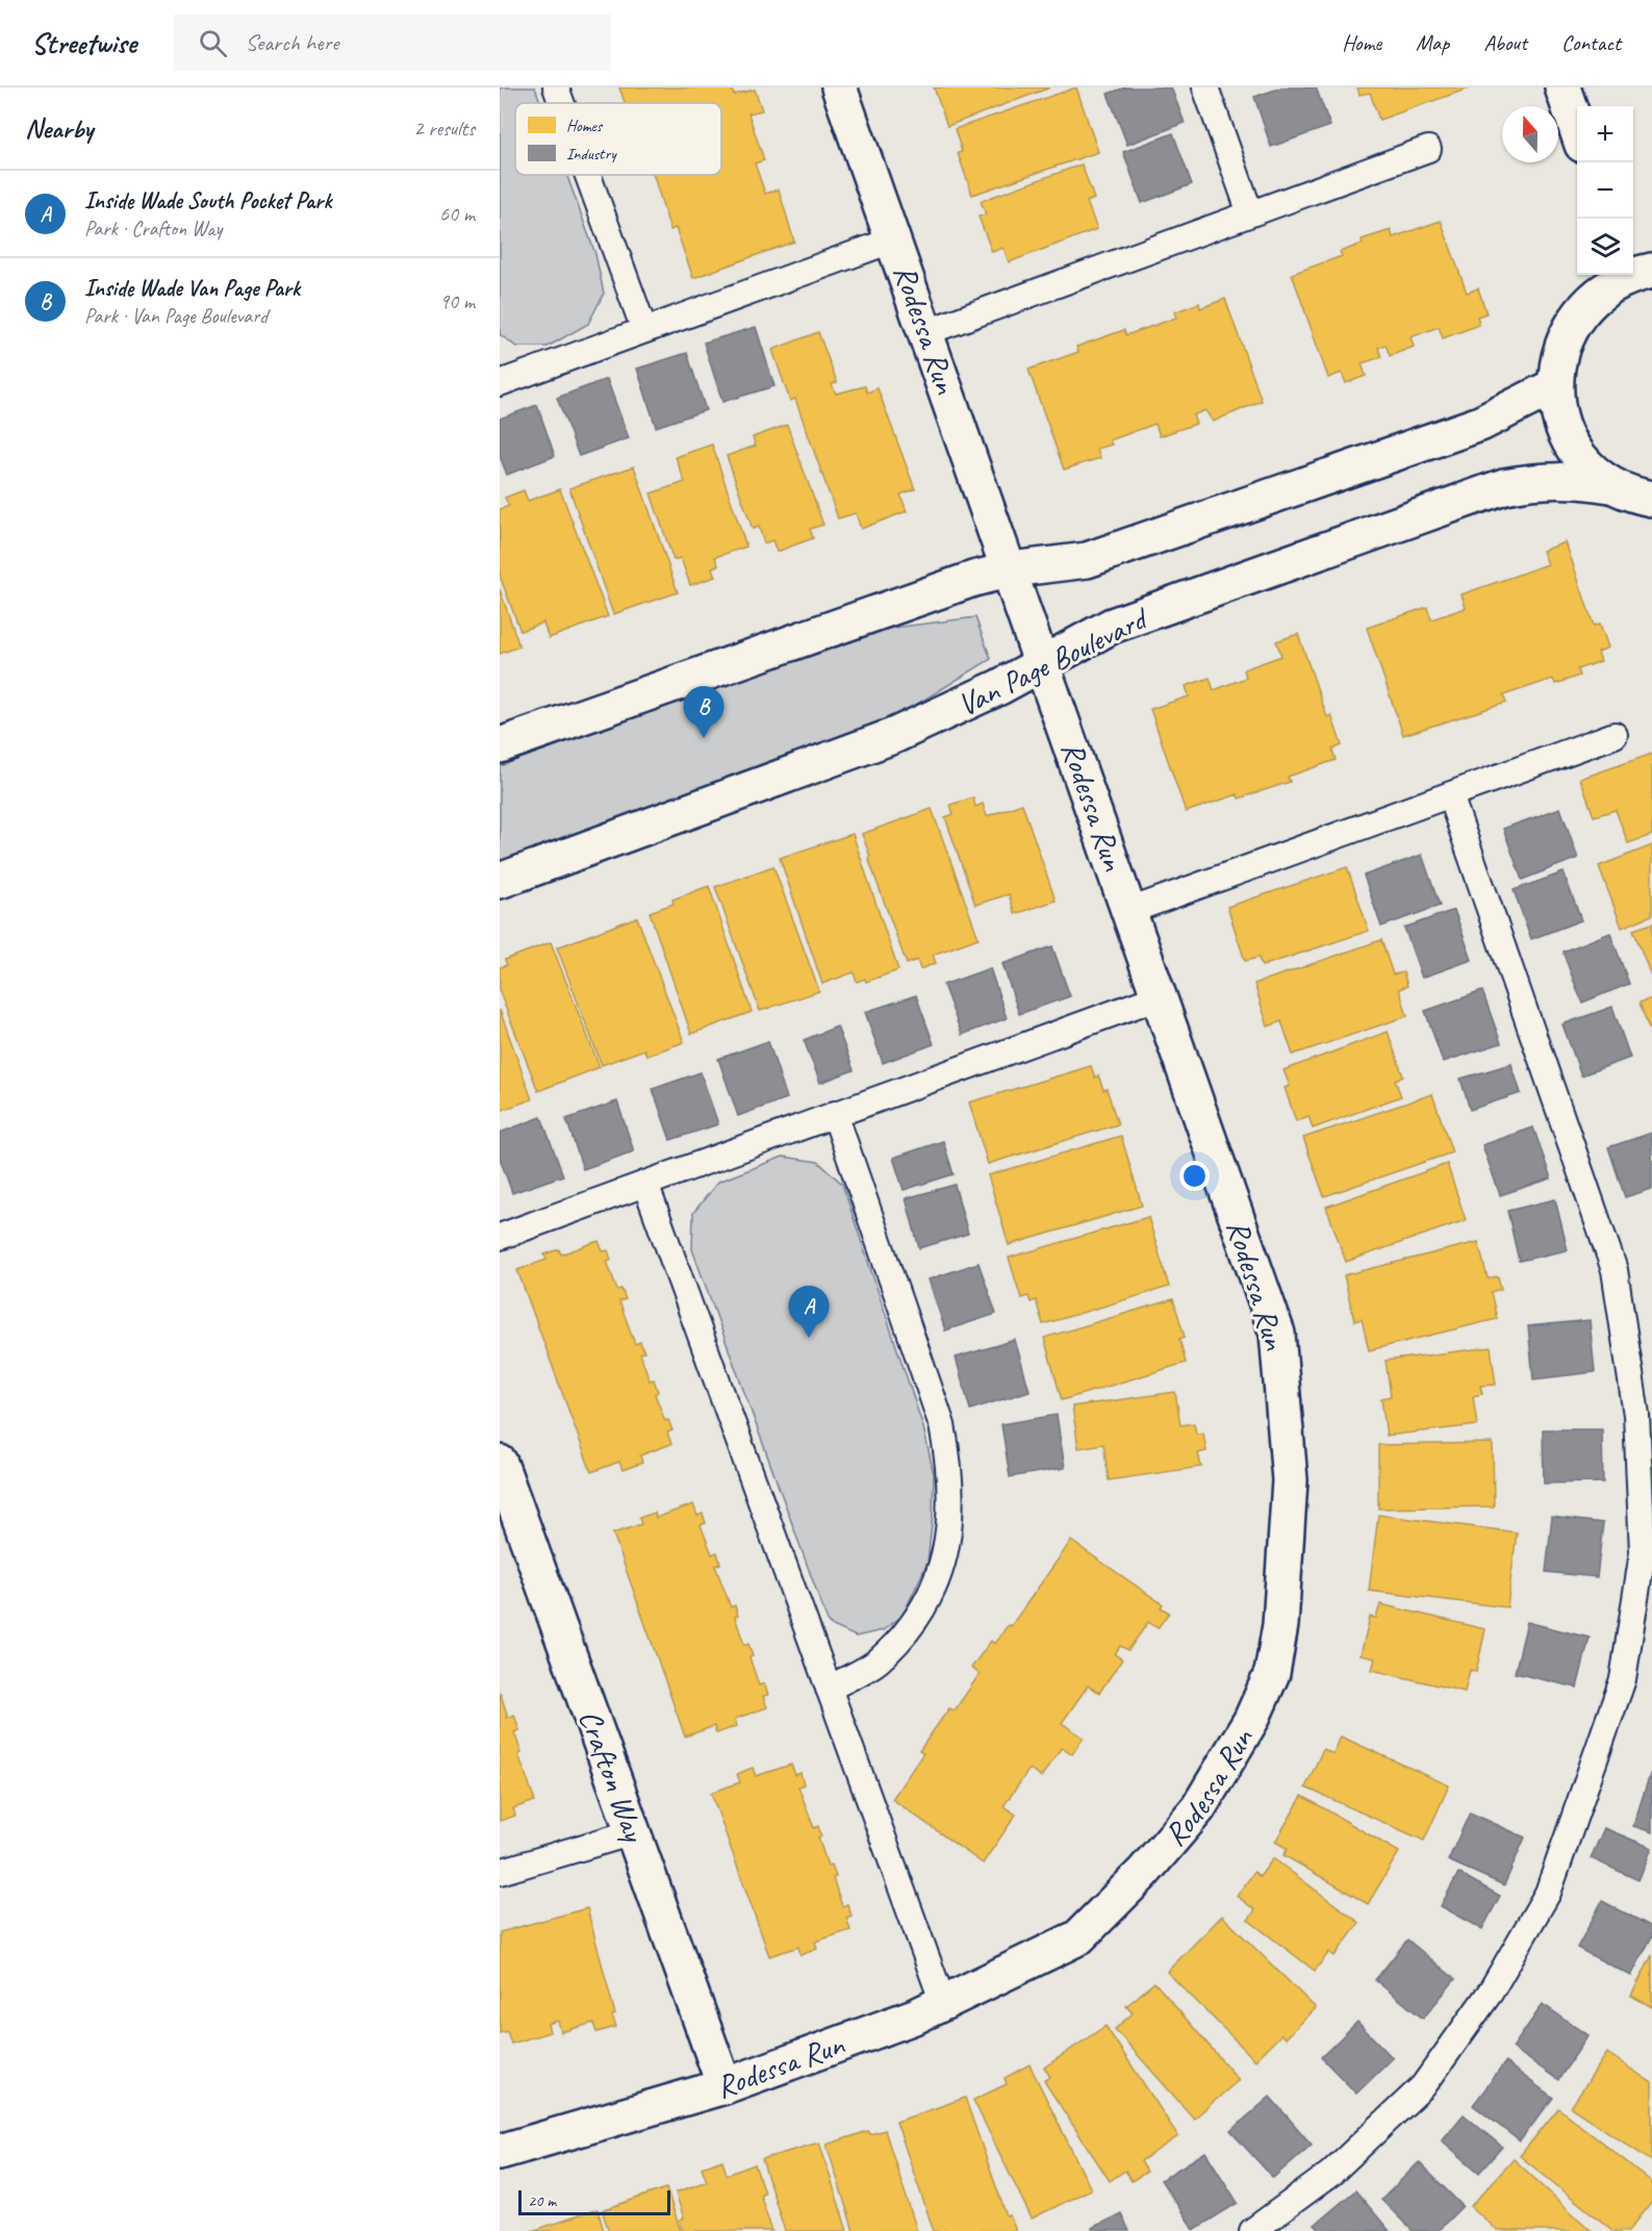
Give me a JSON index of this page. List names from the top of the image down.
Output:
{
  "streets": {
    "street": ["Rodessa Run", "Van Page Boulevard", "Crafton Way"]
  },
  "crossings": [
    ["Rodessa Run", "Van Page Boulevard"],
    ["Rodessa Run", "Crafton Way"]
  ],
  "legend": ["Homes", "Industry"],
  "scale_bar": "20 m",
  "north": "top",
  "page": {
    "header": "Streetwise",
    "search": "Search here",
    "nav": [
      "Home",
      "Map",
      "About",
      "Contact"
    ],
    "heading": ["Nearby", "2 results"],
    "map_buttons": ["+", "−"],
    "list": [
      {
        "mark": "A",
        "name": "Inside Wade South Pocket Park",
        "note": "Park · Crafton Way",
        "value": "60 m"
      },
      {
        "mark": "B",
        "name": "Inside Wade Van Page Park",
        "note": "Park · Van Page Boulevard",
        "value": "90 m"
      }
    ],
    "pins": ["B", "A"],
    "scale": "20 m"
  }
}
